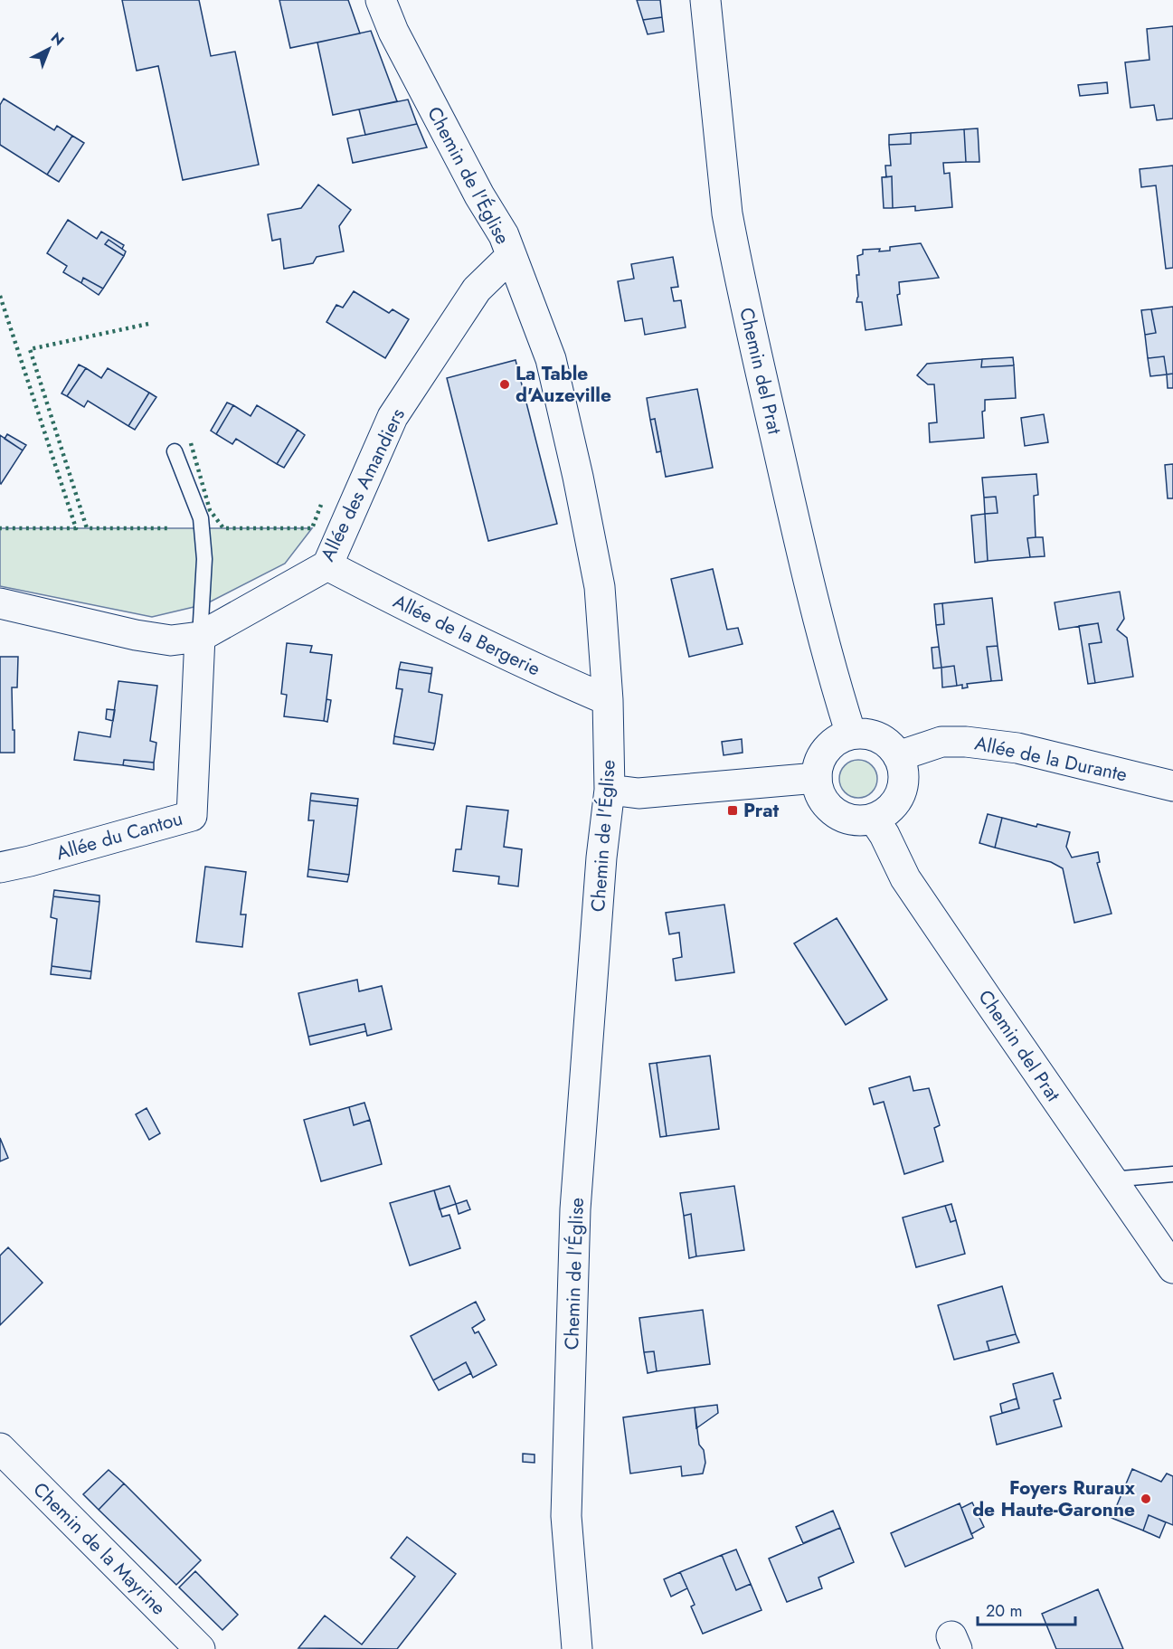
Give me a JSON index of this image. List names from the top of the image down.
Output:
{
  "streets": {
    "street": [
      "Chemin de l'Église",
      "Chemin del Prat",
      "Allée des Amandiers",
      "Allée de la Bergerie",
      "Allée de la Durante",
      "Allée du Cantou",
      "Chemin de la Mayrine"
    ]
  },
  "crossings": [
    ["Chemin de l'Église", "Allée des Amandiers"],
    ["Chemin de l'Église", "Allée de la Bergerie"],
    ["Chemin del Prat", "Allée de la Durante"],
    ["Allée des Amandiers", "Allée de la Bergerie"],
    ["Allée des Amandiers", "Allée du Cantou"]
  ],
  "places": {
    "other": ["La Table d'Auzeville", "Foyers Ruraux de Haute-Garonne"],
    "transit": ["Prat"]
  },
  "scale_bar": "20 m",
  "north": "top right"
}
